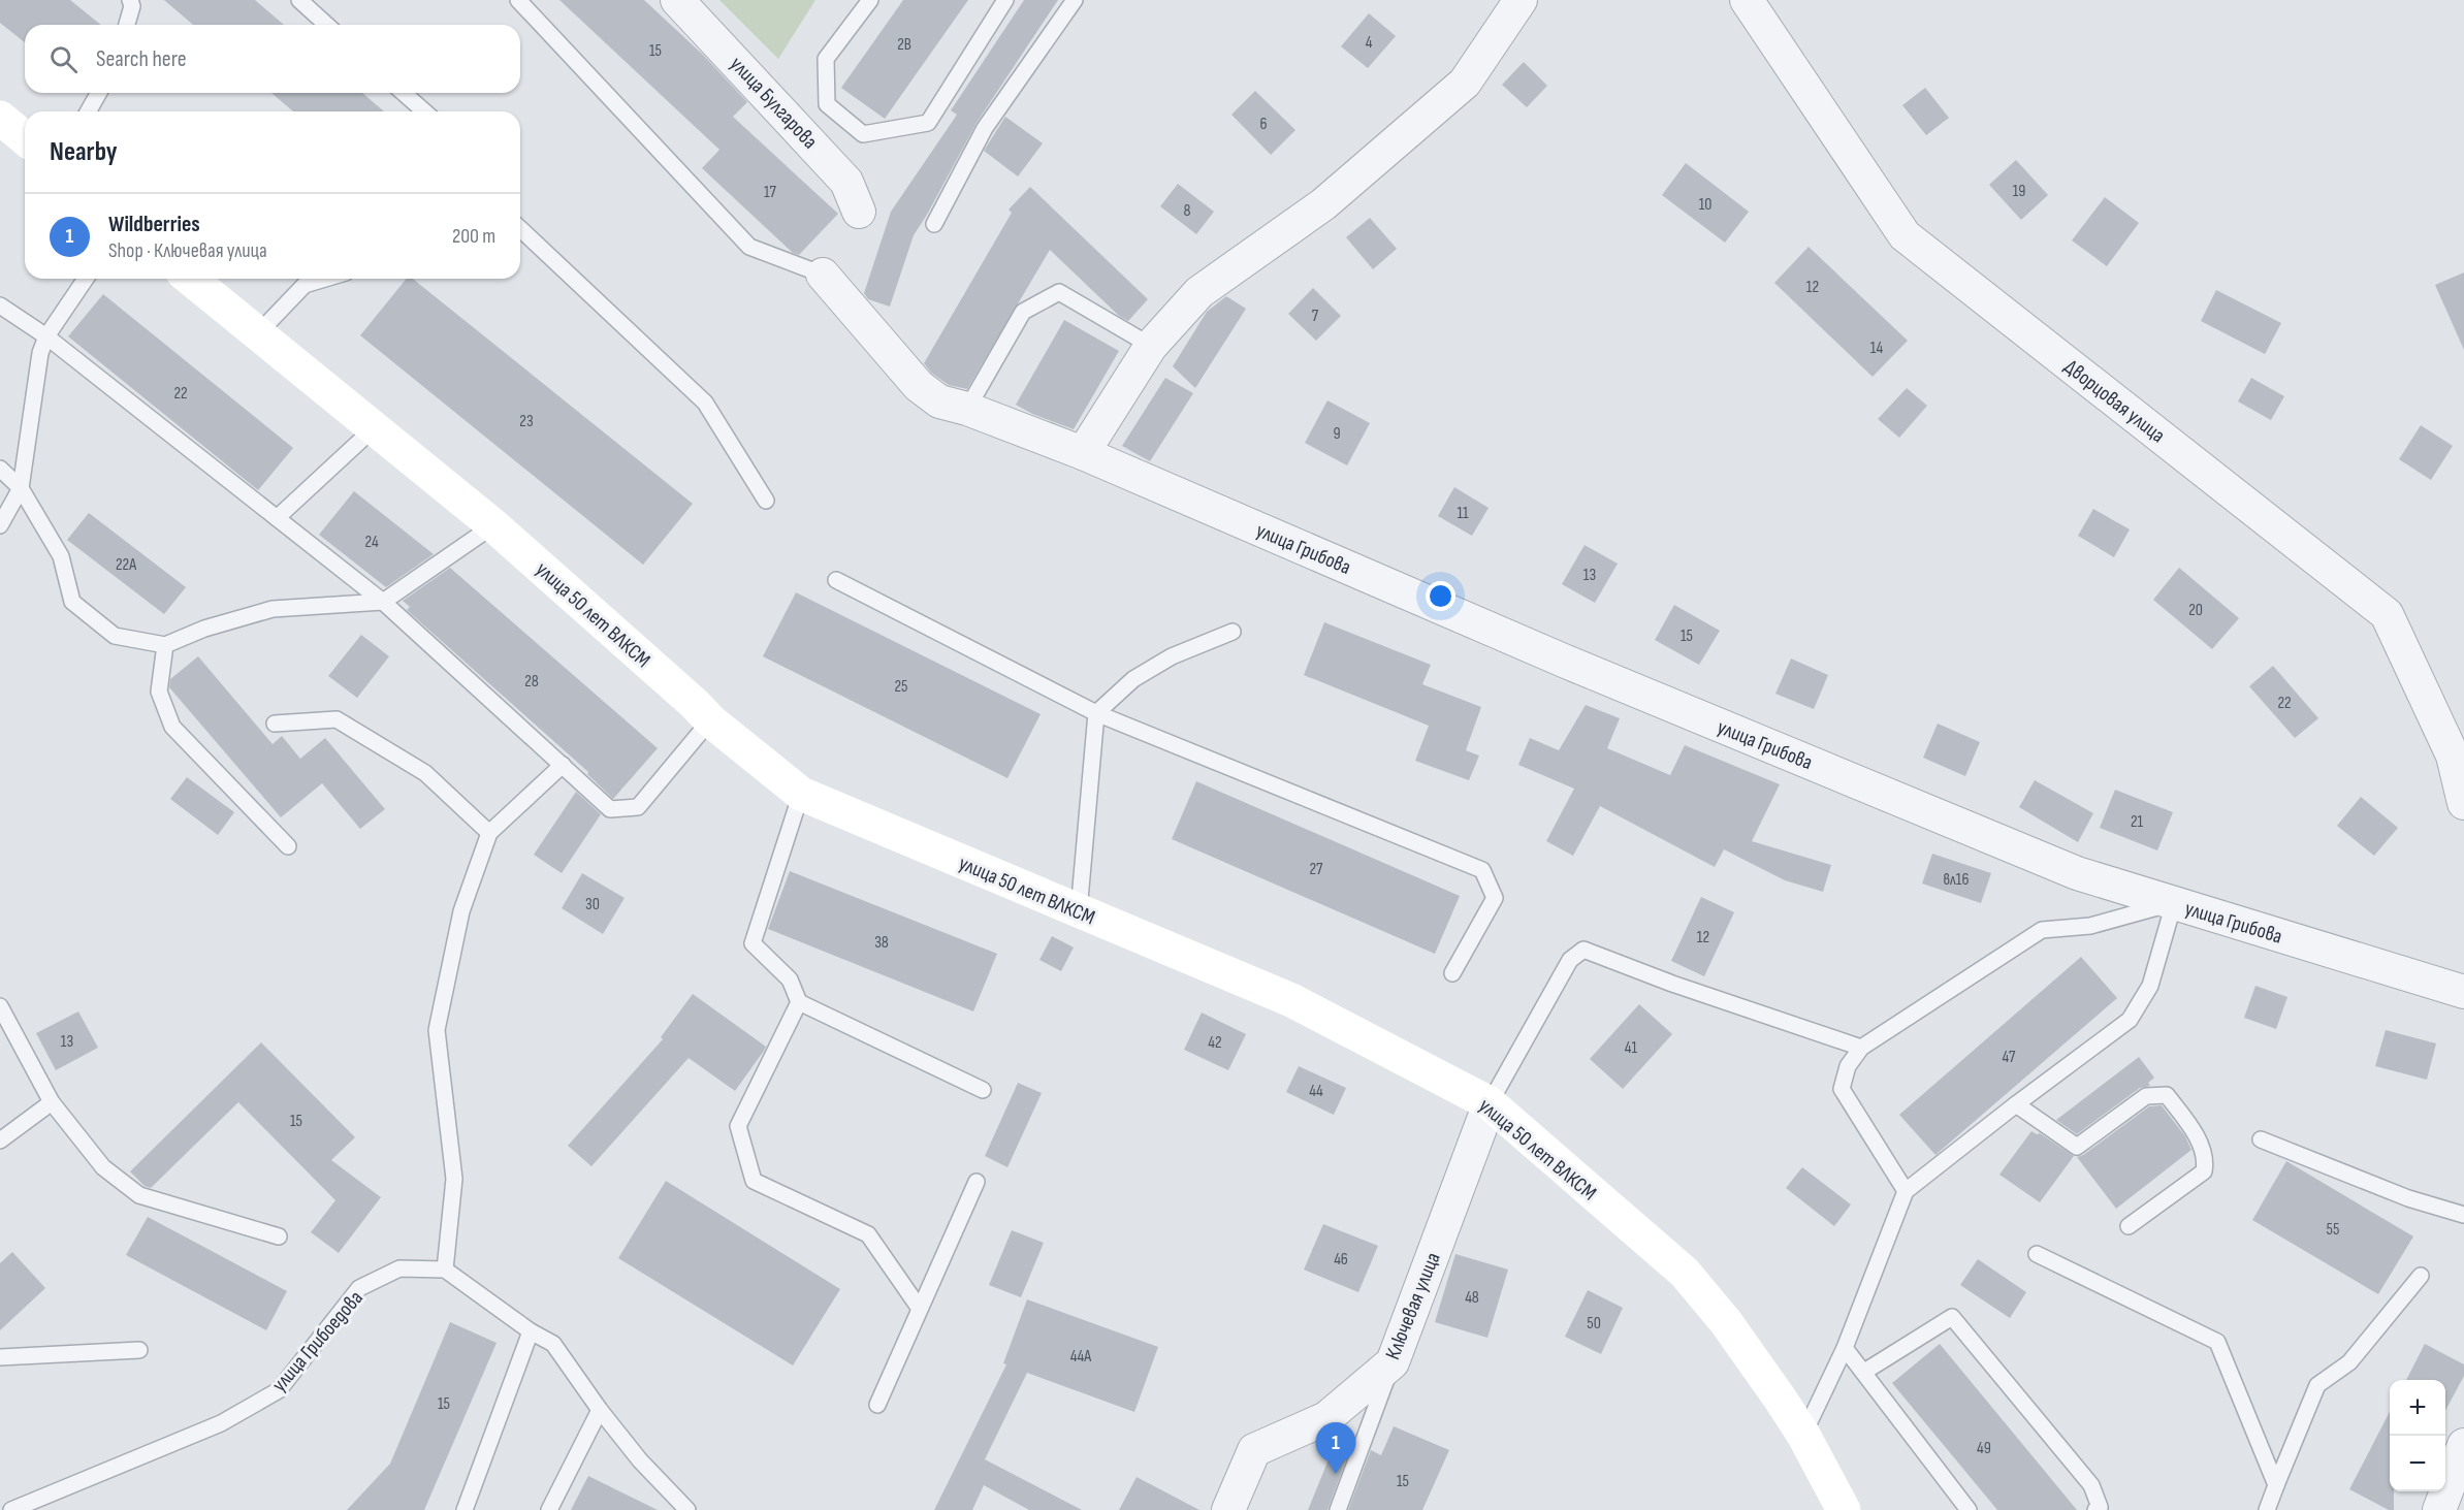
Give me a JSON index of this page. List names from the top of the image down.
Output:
{
  "streets": {
    "street": [
      "улица Булгарова",
      "Дворцовая улица",
      "улица Грибова",
      "улица 50 лет ВЛКСМ",
      "Ключевая улица"
    ],
    "lane": ["улица Грибоедова"]
  },
  "crossings": [
    ["улица 50 лет ВЛКСМ", "Ключевая улица"]
  ],
  "house_numbers": [
    "4",
    "2В",
    "15",
    "6",
    "19",
    "17",
    "10",
    "8",
    "12",
    "7",
    "14",
    "22",
    "23",
    "9",
    "11",
    "24",
    "22А",
    "13",
    "20",
    "15",
    "28",
    "25",
    "22",
    "21",
    "27",
    "вл16",
    "30",
    "12",
    "38",
    "13",
    "42",
    "41",
    "47",
    "44",
    "15",
    "55",
    "46",
    "48",
    "50",
    "44А",
    "15",
    "49",
    "15"
  ],
  "page": {
    "search": "Search here",
    "heading": "Nearby",
    "list": [
      {
        "mark": "1",
        "name": "Wildberries",
        "note": "Shop · Ключевая улица",
        "value": "200 m"
      }
    ],
    "map_buttons": ["+", "−"],
    "pins": "1"
  }
}
